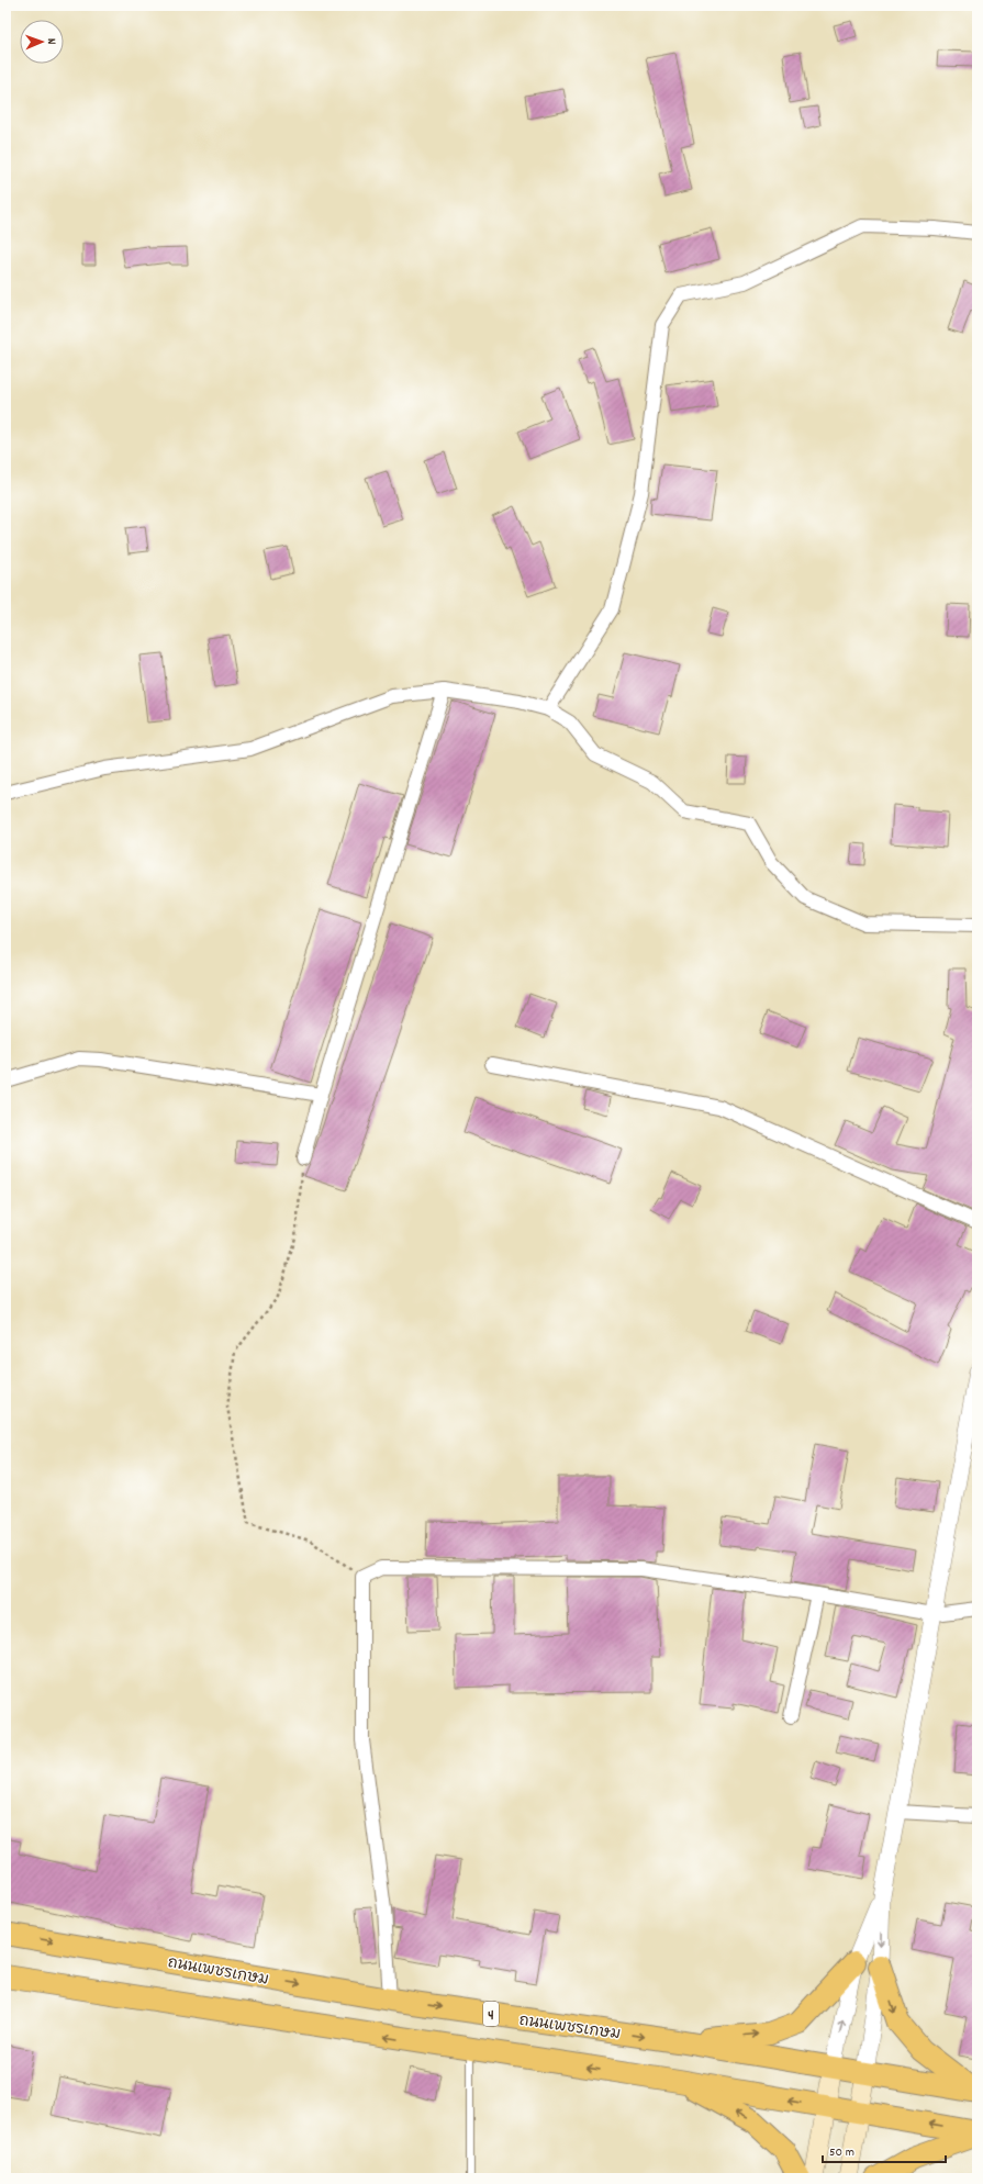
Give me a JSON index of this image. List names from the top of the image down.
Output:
{
  "streets": {
    "highway": ["ถนนเพชรเกษม", "4"]
  },
  "scale_bar": "50 m",
  "north": "right"
}
